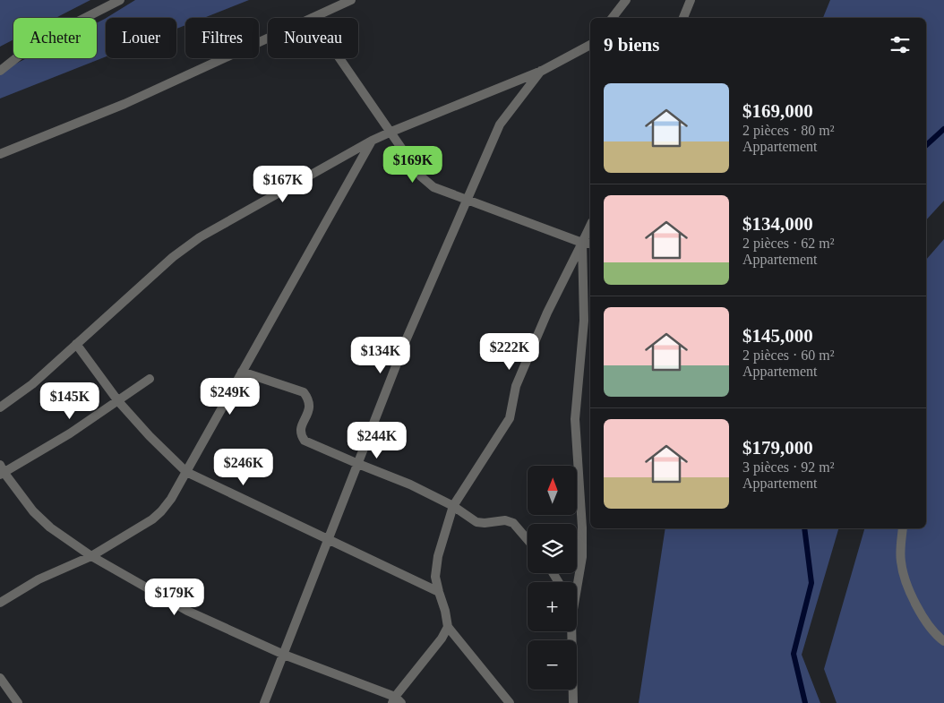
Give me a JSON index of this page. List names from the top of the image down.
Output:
{
  "north": "top",
  "page": {
    "chip": [
      "Acheter",
      "Louer",
      "Filtres",
      "Nouveau"
    ],
    "heading": "9 biens",
    "list": [
      {
        "name": "$169,000",
        "note": "2 pièces · 80 m² · Appartement"
      },
      {
        "name": "$134,000",
        "note": "2 pièces · 62 m² · Appartement"
      },
      {
        "name": "$145,000",
        "note": "2 pièces · 60 m² · Appartement"
      },
      {
        "name": "$179,000",
        "note": "3 pièces · 92 m² · Appartement"
      }
    ],
    "price": [
      "$169K",
      "$167K",
      "$222K",
      "$134K",
      "$249K",
      "$145K",
      "$244K",
      "$246K",
      "$179K"
    ],
    "map_buttons": ["+", "−"]
  }
}
